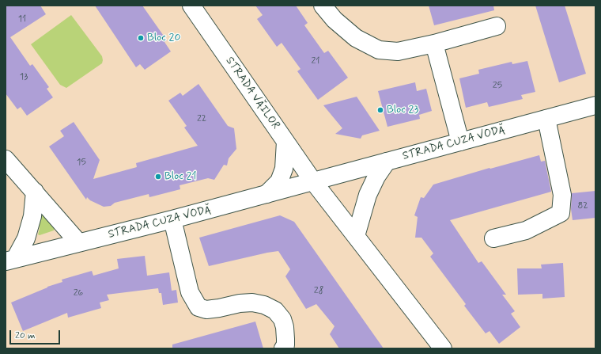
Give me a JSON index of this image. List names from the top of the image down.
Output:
{
  "streets": {
    "street": ["STRADA VĂILOR", "STRADA CUZA VODĂ"]
  },
  "crossings": [
    ["STRADA VĂILOR", "STRADA CUZA VODĂ"]
  ],
  "places": ["Bloc 20", "Bloc 23", "Bloc 21"],
  "house_numbers": [
    "11",
    "21",
    "13",
    "25",
    "22",
    "15",
    "82",
    "28",
    "26"
  ],
  "scale_bar": "20 m"
}
